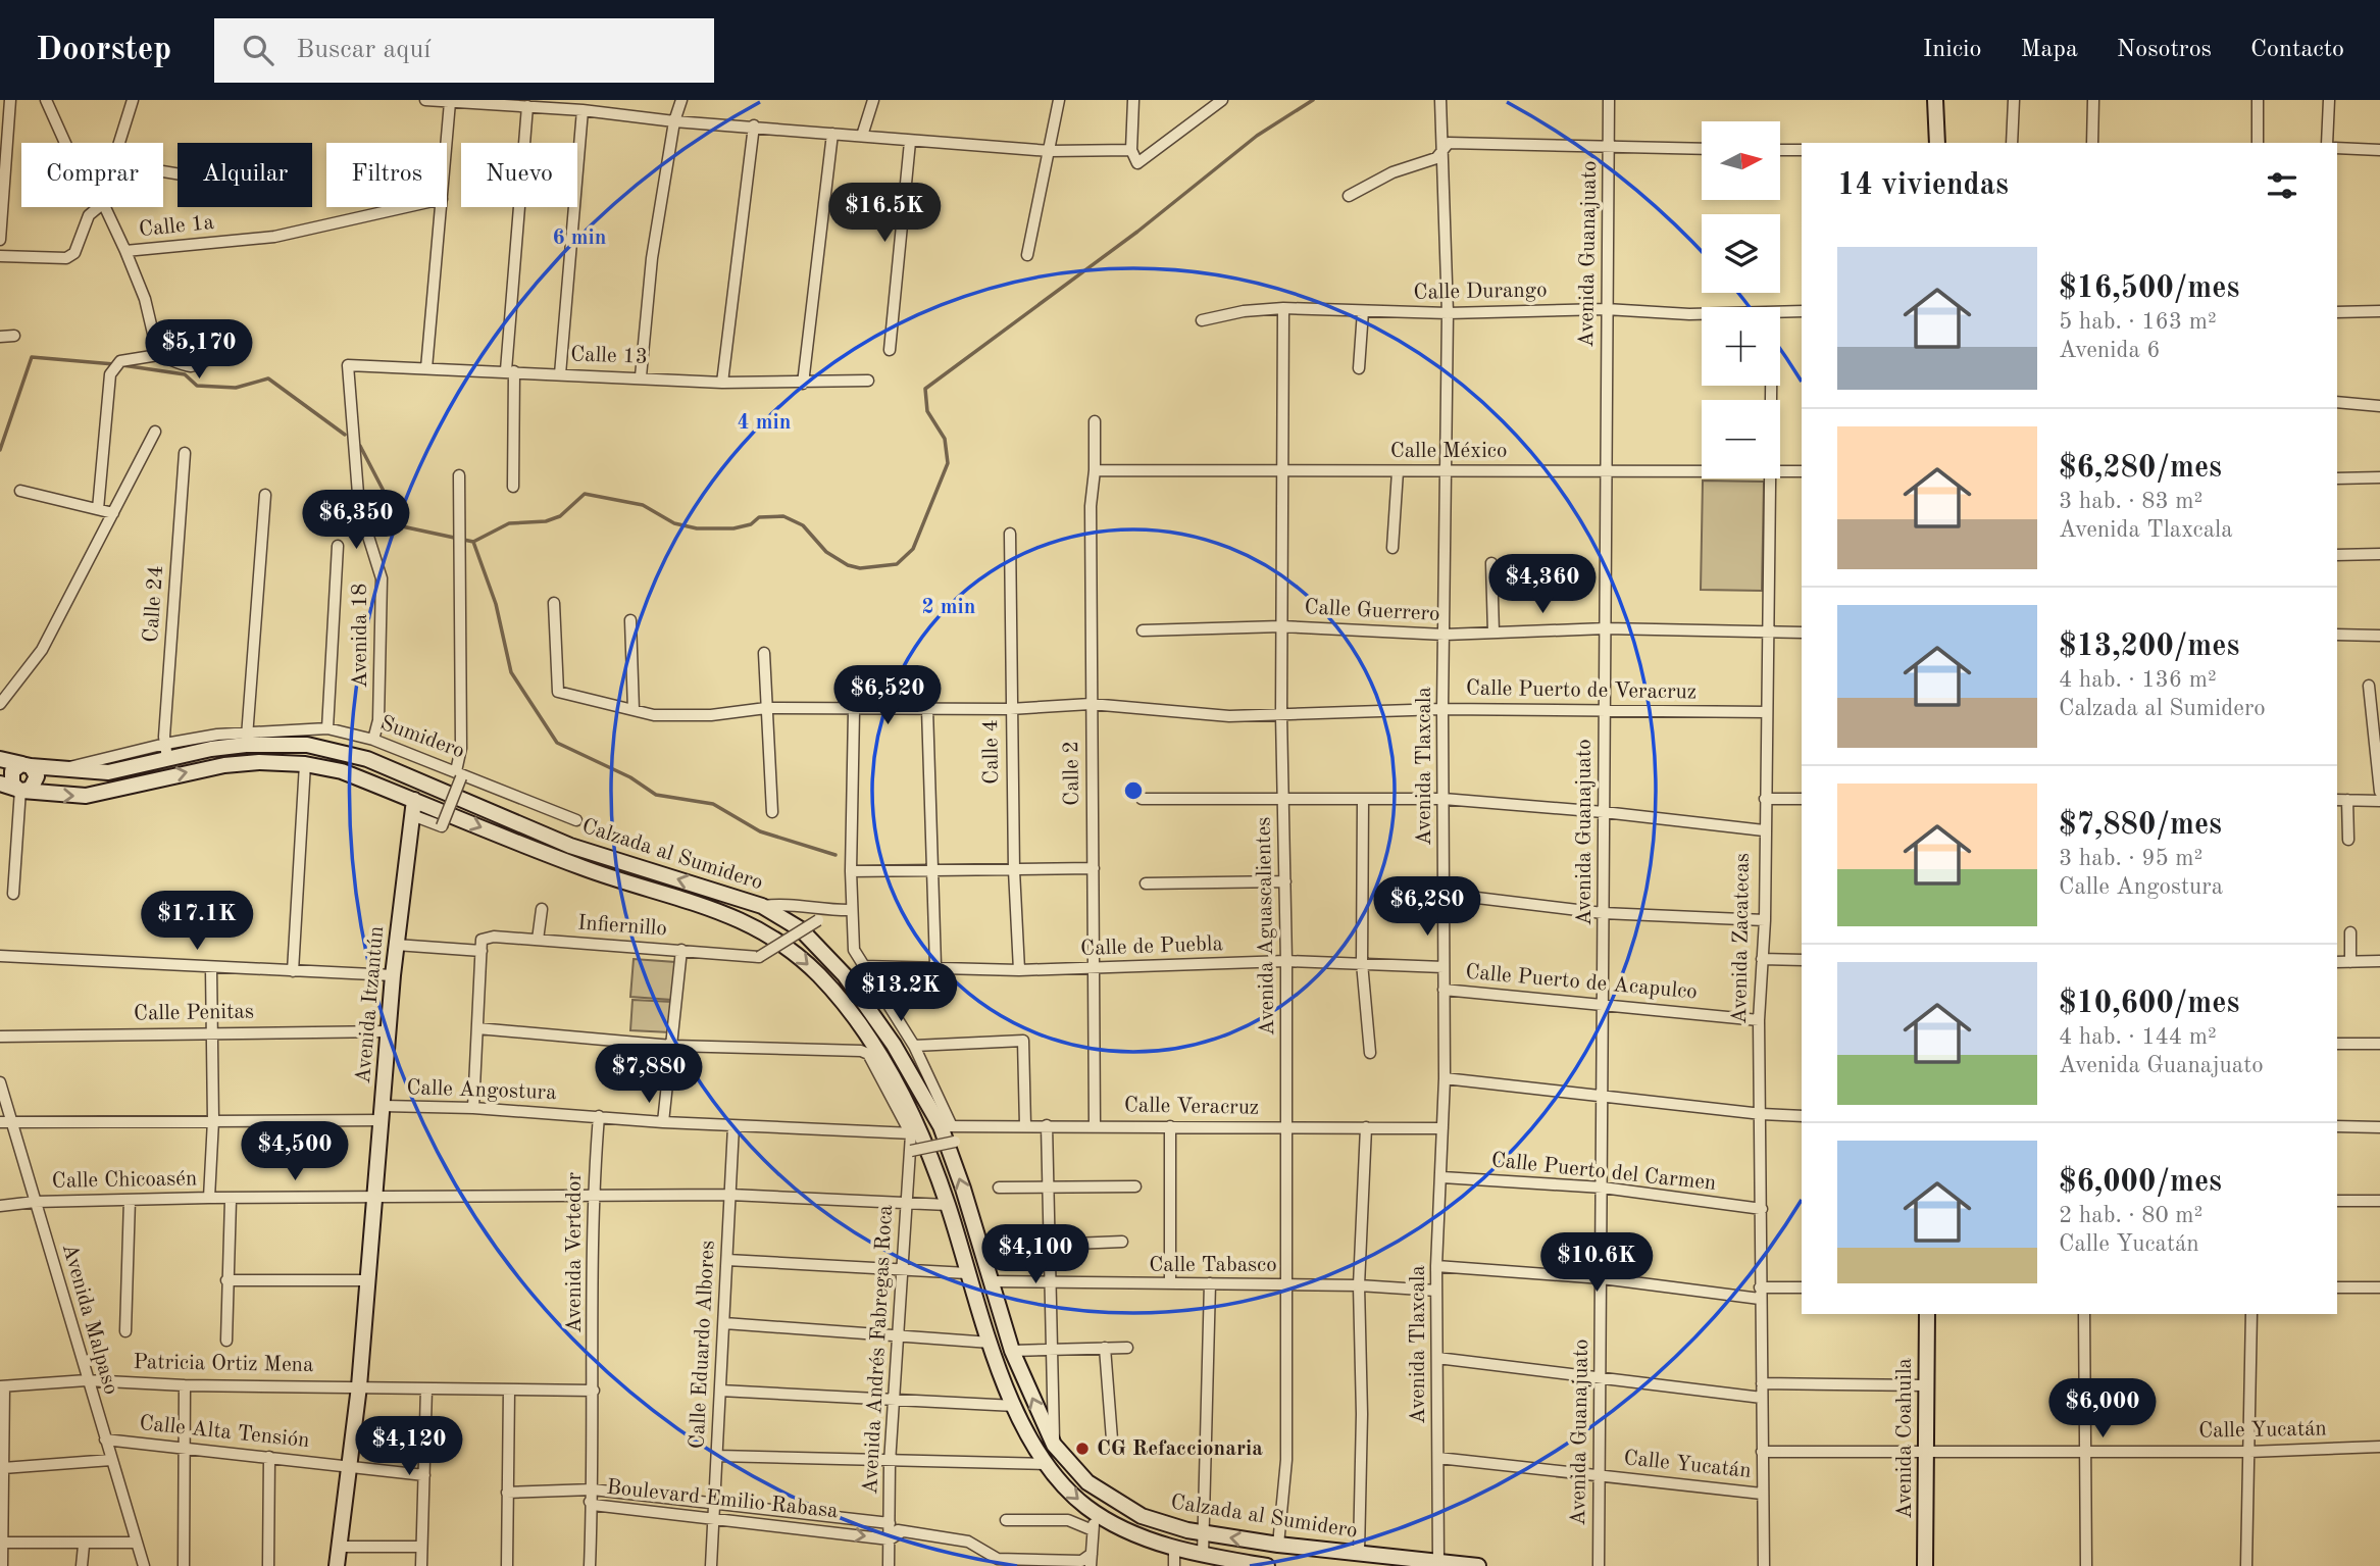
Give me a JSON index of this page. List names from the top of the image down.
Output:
{
  "streets": {
    "main road": ["Calzada al Sumidero", "Avenida Itzantún", "Avenida Coahuila"],
    "street": [
      "Calle 1a",
      "Avenida Guanajuato",
      "Calle Durango",
      "Calle 13",
      "Calle México",
      "Calle 24",
      "Calle Guerrero",
      "Avenida 18",
      "Calle Puerto de Veracruz",
      "Sumidero",
      "Calle 4",
      "Avenida Tlaxcala",
      "Calle 2",
      "Infiernillo",
      "Avenida Aguascalientes",
      "Avenida Zacatecas",
      "Calle de Puebla",
      "Calle Puerto de Acapulco",
      "Calle Penitas",
      "Calle Angostura",
      "Calle Veracruz",
      "Calle Puerto del Carmen",
      "Calle Chicoasén",
      "Avenida Vertedor",
      "Calle Tabasco",
      "Avenida Malpaso",
      "Calle Eduardo Albores",
      "Avenida Andrés Fabregas Roca",
      "Patricia Ortiz Mena",
      "Calle Yucatán",
      "Calle Alta Tensión",
      "Boulevard Emilio Rabasa"
    ]
  },
  "crossings": [
    ["Avenida Guanajuato", "Calle Durango"],
    ["Avenida Guanajuato", "Calle México"],
    ["Avenida Guanajuato", "Calle Guerrero"],
    ["Avenida Guanajuato", "Calle Puerto de Veracruz"],
    ["Avenida Guanajuato", "Calle Puerto de Acapulco"],
    ["Avenida Guanajuato", "Calle Puerto del Carmen"],
    ["Avenida Guanajuato", "Calle Yucatán"],
    ["Calle Durango", "Avenida Tlaxcala"],
    ["Calle Durango", "Avenida Aguascalientes"],
    ["Calle 13", "Avenida 18"],
    ["Calle México", "Avenida Tlaxcala"],
    ["Calle México", "Calle 2"],
    ["Calle México", "Avenida Aguascalientes"],
    ["Calle 24", "Sumidero"],
    ["Calle 24", "Calzada al Sumidero"],
    ["Calle Guerrero", "Avenida Tlaxcala"],
    ["Calle Guerrero", "Avenida Aguascalientes"],
    ["Calle Guerrero", "Avenida Zacatecas"],
    ["Avenida 18", "Sumidero"],
    ["Calle Puerto de Veracruz", "Calle 4"],
    ["Calle Puerto de Veracruz", "Avenida Tlaxcala"],
    ["Calle Puerto de Veracruz", "Calle 2"],
    ["Calle Puerto de Veracruz", "Avenida Aguascalientes"],
    ["Calle Puerto de Veracruz", "Avenida Zacatecas"],
    ["Sumidero", "Calzada al Sumidero"],
    ["Calle 4", "Calle de Puebla"],
    ["Avenida Tlaxcala", "Calzada al Sumidero"],
    ["Avenida Tlaxcala", "Calle de Puebla"],
    ["Avenida Tlaxcala", "Calle Puerto de Acapulco"],
    ["Avenida Tlaxcala", "Calle Veracruz"],
    ["Avenida Tlaxcala", "Calle Puerto del Carmen"],
    ["Avenida Tlaxcala", "Calle Tabasco"],
    ["Avenida Tlaxcala", "Calle Yucatán"],
    ["Calle 2", "Calle de Puebla"],
    ["Calle 2", "Calle Veracruz"],
    ["Calzada al Sumidero", "Avenida Aguascalientes"],
    ["Calzada al Sumidero", "Avenida Itzantún"],
    ["Calzada al Sumidero", "Calle Angostura"],
    ["Calzada al Sumidero", "Calle Veracruz"],
    ["Calzada al Sumidero", "Calle Chicoasén"],
    ["Calzada al Sumidero", "Calle Tabasco"],
    ["Calzada al Sumidero", "Avenida Andrés Fabregas Roca"],
    ["Avenida Aguascalientes", "Calle de Puebla"],
    ["Avenida Aguascalientes", "Calle Veracruz"],
    ["Avenida Aguascalientes", "Calle Tabasco"],
    ["Avenida Zacatecas", "Calle Puerto de Acapulco"],
    ["Avenida Zacatecas", "Calle Puerto del Carmen"],
    ["Avenida Zacatecas", "Calle Yucatán"],
    ["Avenida Itzantún", "Calle Penitas"],
    ["Avenida Itzantún", "Calle Angostura"],
    ["Avenida Itzantún", "Calle Chicoasén"],
    ["Avenida Itzantún", "Patricia Ortiz Mena"],
    ["Avenida Itzantún", "Calle Alta Tensión"],
    ["Calle Angostura", "Avenida Vertedor"],
    ["Calle Angostura", "Avenida Malpaso"],
    ["Calle Angostura", "Calle Eduardo Albores"],
    ["Calle Angostura", "Avenida Andrés Fabregas Roca"],
    ["Calle Chicoasén", "Avenida Vertedor"],
    ["Calle Chicoasén", "Avenida Malpaso"],
    ["Calle Chicoasén", "Calle Eduardo Albores"],
    ["Calle Chicoasén", "Avenida Andrés Fabregas Roca"],
    ["Avenida Vertedor", "Patricia Ortiz Mena"],
    ["Avenida Vertedor", "Boulevard Emilio Rabasa"],
    ["Avenida Malpaso", "Patricia Ortiz Mena"],
    ["Avenida Malpaso", "Calle Alta Tensión"],
    ["Calle Eduardo Albores", "Boulevard Emilio Rabasa"],
    ["Avenida Andrés Fabregas Roca", "Boulevard Emilio Rabasa"],
    ["Calle Yucatán", "Avenida Coahuila"]
  ],
  "places": ["CG Refaccionaria"],
  "north": "right",
  "page": {
    "header": "Doorstep",
    "search": "Buscar aquí",
    "nav": [
      "Inicio",
      "Mapa",
      "Nosotros",
      "Contacto"
    ],
    "map_buttons": ["+", "−"],
    "chip": [
      "Comprar",
      "Alquilar",
      "Filtros",
      "Nuevo"
    ],
    "heading": "14 viviendas",
    "price": [
      "$16.5K",
      "$5,170",
      "$6,350",
      "$4,360",
      "$6,520",
      "$6,280",
      "$17.1K",
      "$13.2K",
      "$7,880",
      "$4,500",
      "$4,100",
      "$10.6K",
      "$6,000",
      "$4,120"
    ],
    "list": [
      {
        "name": "$16,500/mes",
        "note": "5 hab. · 163 m² · Avenida 6"
      },
      {
        "name": "$6,280/mes",
        "note": "3 hab. · 83 m² · Avenida Tlaxcala"
      },
      {
        "name": "$13,200/mes",
        "note": "4 hab. · 136 m² · Calzada al Sumidero"
      },
      {
        "name": "$7,880/mes",
        "note": "3 hab. · 95 m² · Calle Angostura"
      },
      {
        "name": "$10,600/mes",
        "note": "4 hab. · 144 m² · Avenida Guanajuato"
      },
      {
        "name": "$6,000/mes",
        "note": "2 hab. · 80 m² · Calle Yucatán"
      }
    ]
  },
  "rings": ["6 min", "4 min", "2 min"]
}
